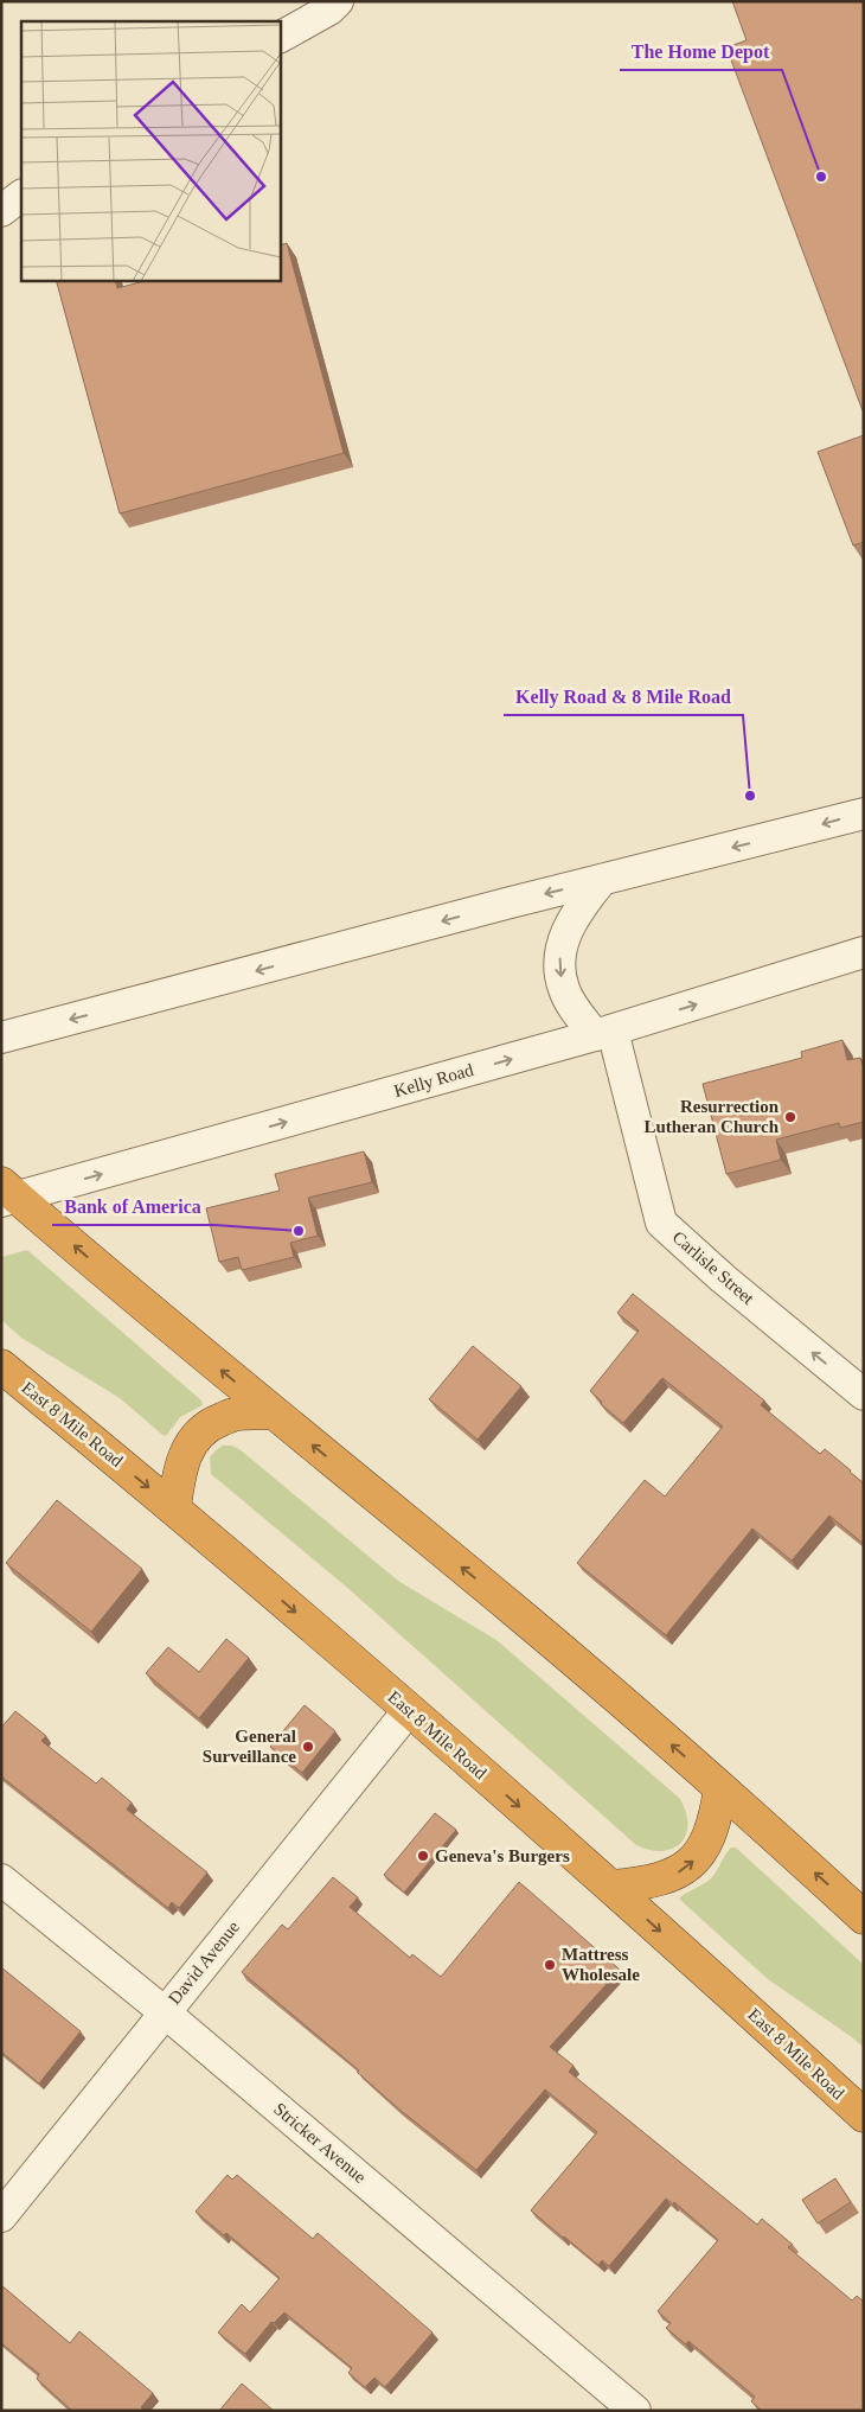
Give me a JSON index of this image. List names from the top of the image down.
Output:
{
  "streets": {
    "highway": ["East 8 Mile Road"],
    "street": [
      "Kelly Road",
      "Carlisle Street",
      "David Avenue",
      "Stricker Avenue"
    ]
  },
  "crossings": [
    ["Kelly Road", "Carlisle Street"],
    ["East 8 Mile Road", "David Avenue"],
    ["David Avenue", "Stricker Avenue"]
  ],
  "one_way": ["Carlisle Street"],
  "places": [
    "The Home Depot",
    "Kelly Road & 8 Mile Road",
    "Resurrection Lutheran Church",
    "Bank of America",
    "General Surveillance",
    "Geneva's Burgers",
    "Mattress Wholesale"
  ]
}
